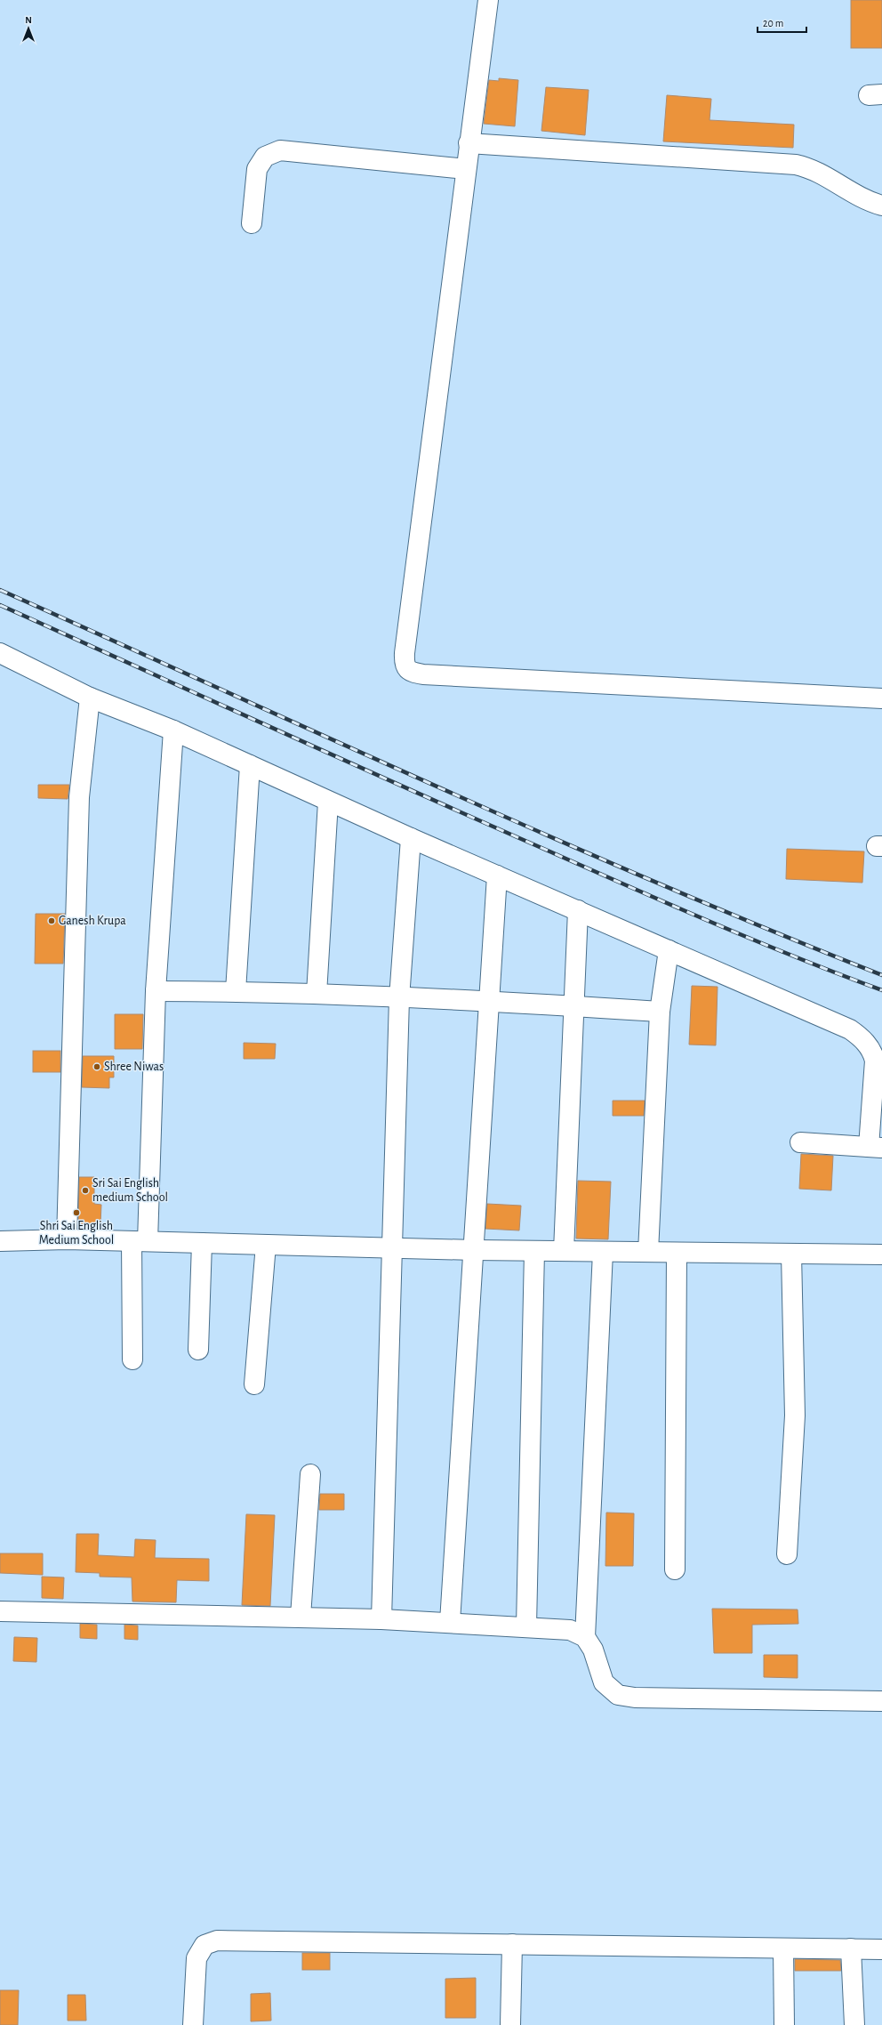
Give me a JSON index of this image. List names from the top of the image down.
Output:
{
  "places": [
    "Ganesh Krupa",
    "Shree Niwas",
    "Sri Sai English medium School",
    "Shri Sai English Medium School"
  ],
  "scale_bar": "20 m",
  "north": "top"
}
